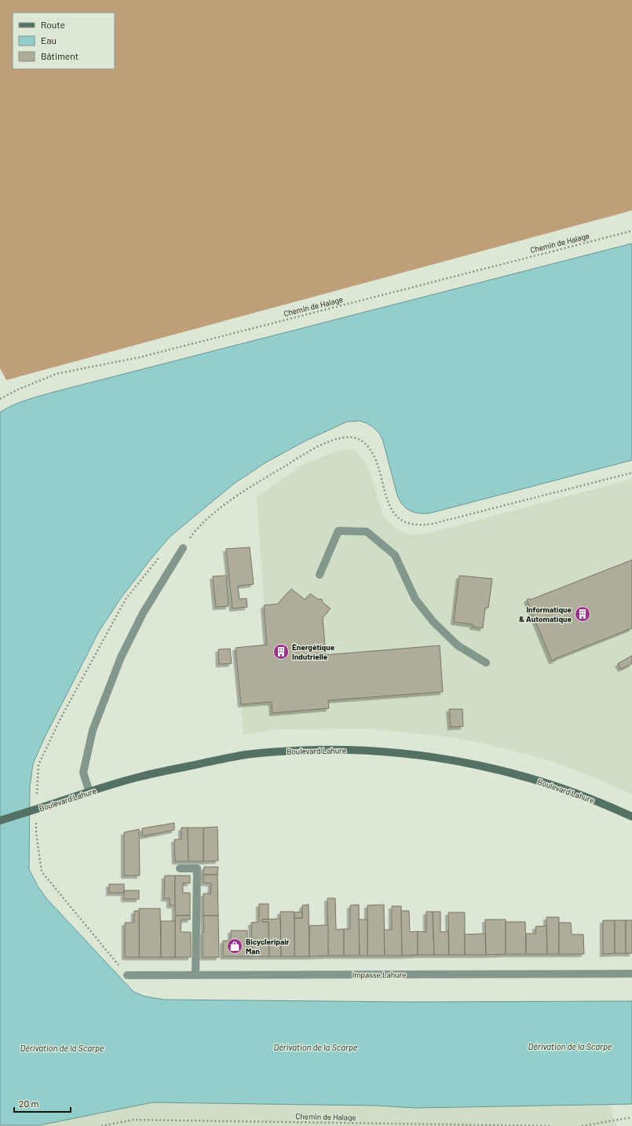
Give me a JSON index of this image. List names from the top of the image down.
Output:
{
  "streets": {
    "main road": ["Boulevard Lahure"],
    "street": ["Impasse Lahure"],
    "path": ["Chemin de Halage"]
  },
  "water": ["Dérivation de la Scarpe"],
  "places": {
    "building": ["Informatique & Automatique", "Énergétique Indutrielle"],
    "shop": ["Bicycleripair Man"]
  },
  "legend": ["Route", "Eau", "Bâtiment"],
  "scale_bar": "20 m"
}
